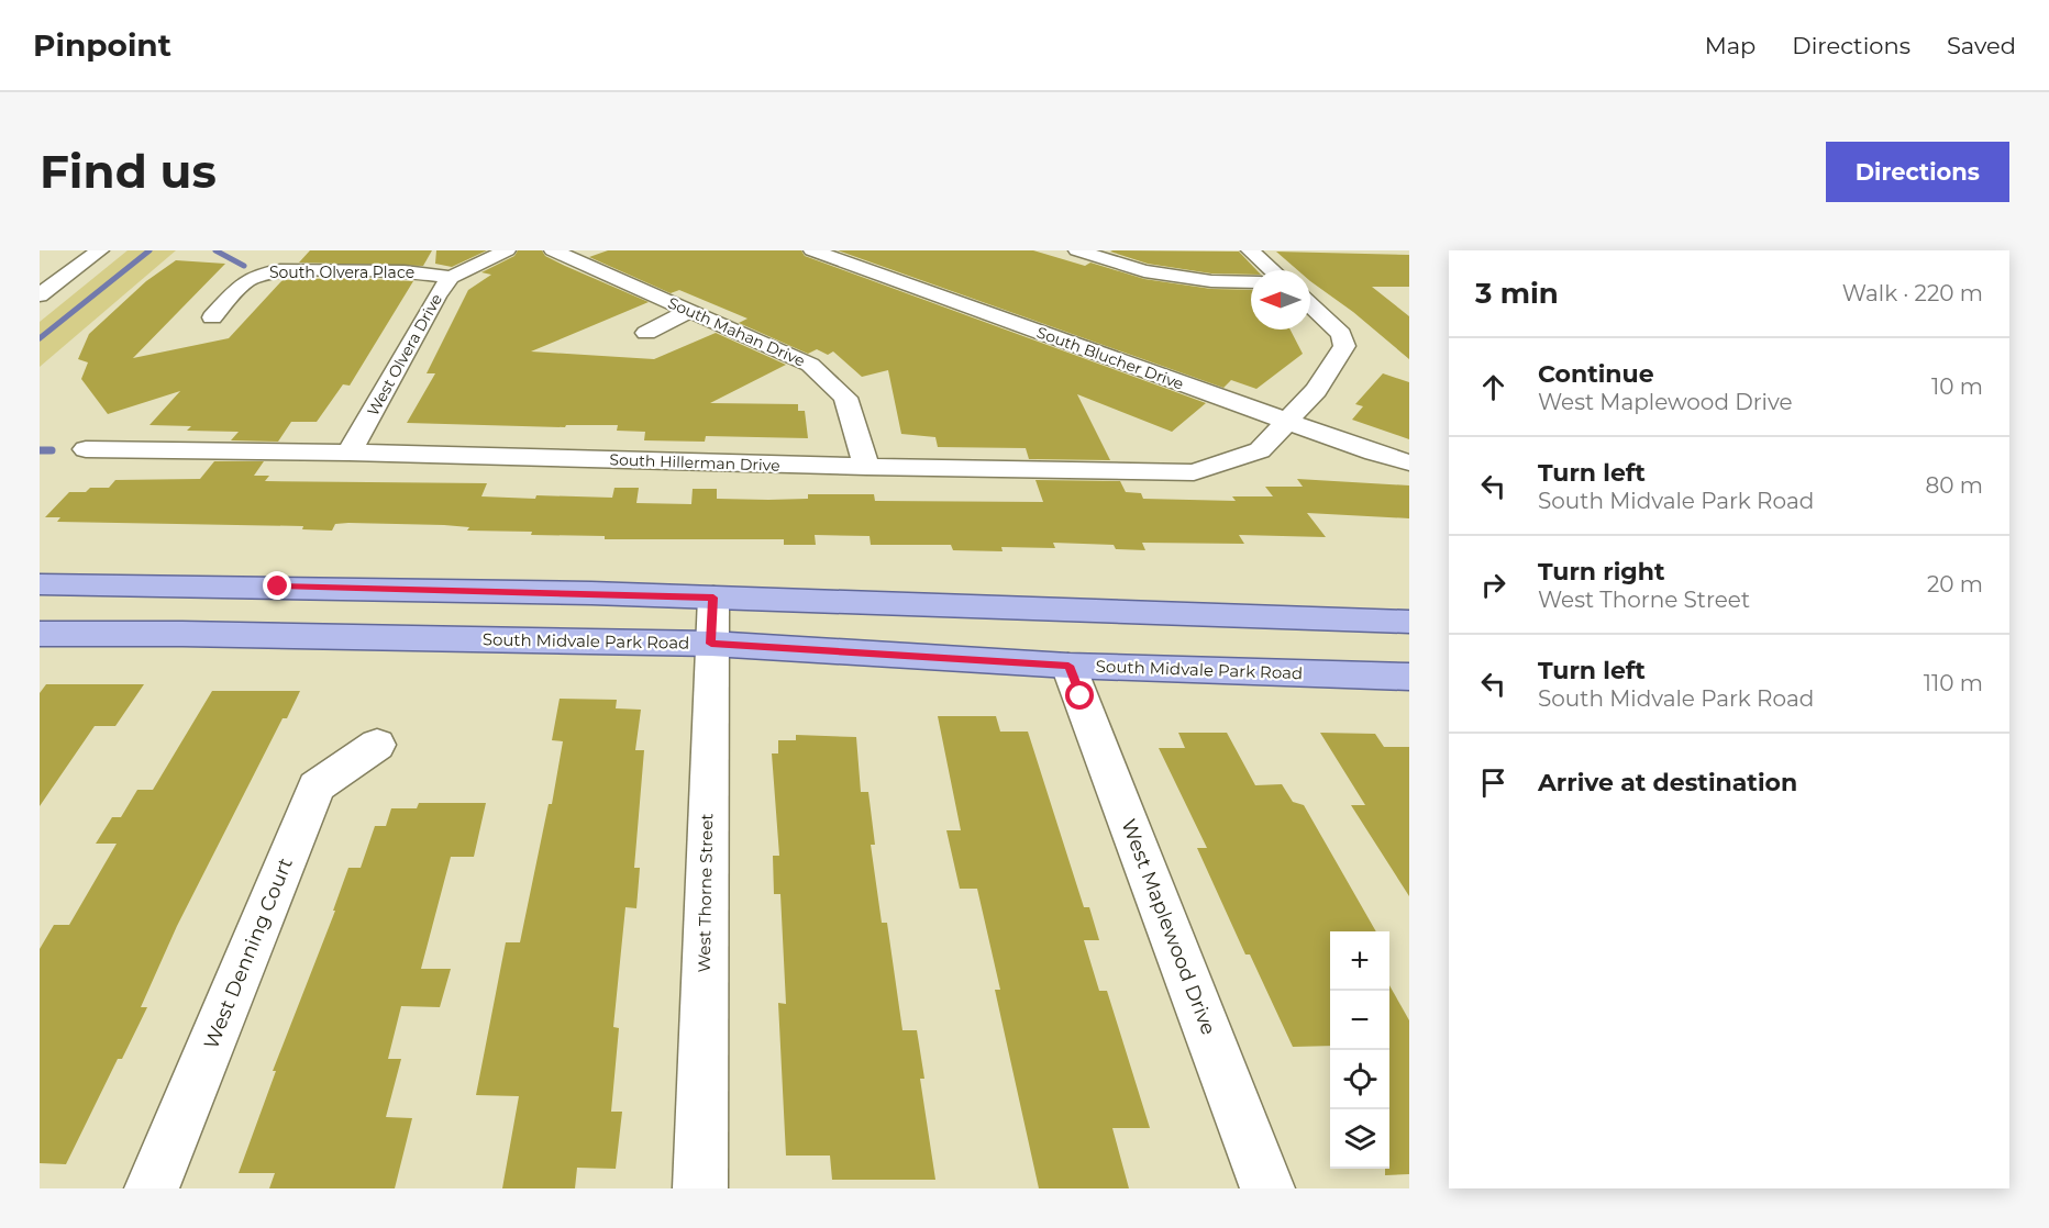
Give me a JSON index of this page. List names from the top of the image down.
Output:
{
  "streets": {
    "main road": ["South Midvale Park Road"],
    "street": [
      "South Olvera Place",
      "South Mahan Drive",
      "West Olvera Drive",
      "South Blucher Drive",
      "South Hillerman Drive",
      "West Thorne Street",
      "West Maplewood Drive",
      "West Denning Court"
    ]
  },
  "crossings": [
    ["South Olvera Place", "West Olvera Drive"],
    ["South Mahan Drive", "South Hillerman Drive"],
    ["West Olvera Drive", "South Hillerman Drive"],
    ["South Blucher Drive", "South Hillerman Drive"],
    ["South Midvale Park Road", "West Thorne Street"],
    ["South Midvale Park Road", "West Maplewood Drive"]
  ],
  "north": "left",
  "page": {
    "header": "Pinpoint",
    "nav": ["Map", "Directions", "Saved"],
    "buttons": "Directions",
    "title": "Find us",
    "heading": ["3 min", "Walk · 220 m"],
    "list": [
      ["Continue", "West Maplewood Drive", "10 m"],
      ["Turn left", "South Midvale Park Road", "80 m"],
      ["Turn right", "West Thorne Street", "20 m"],
      ["Turn left", "South Midvale Park Road", "110 m"],
      "Arrive at destination"
    ],
    "map_buttons": ["+", "−"]
  }
}
